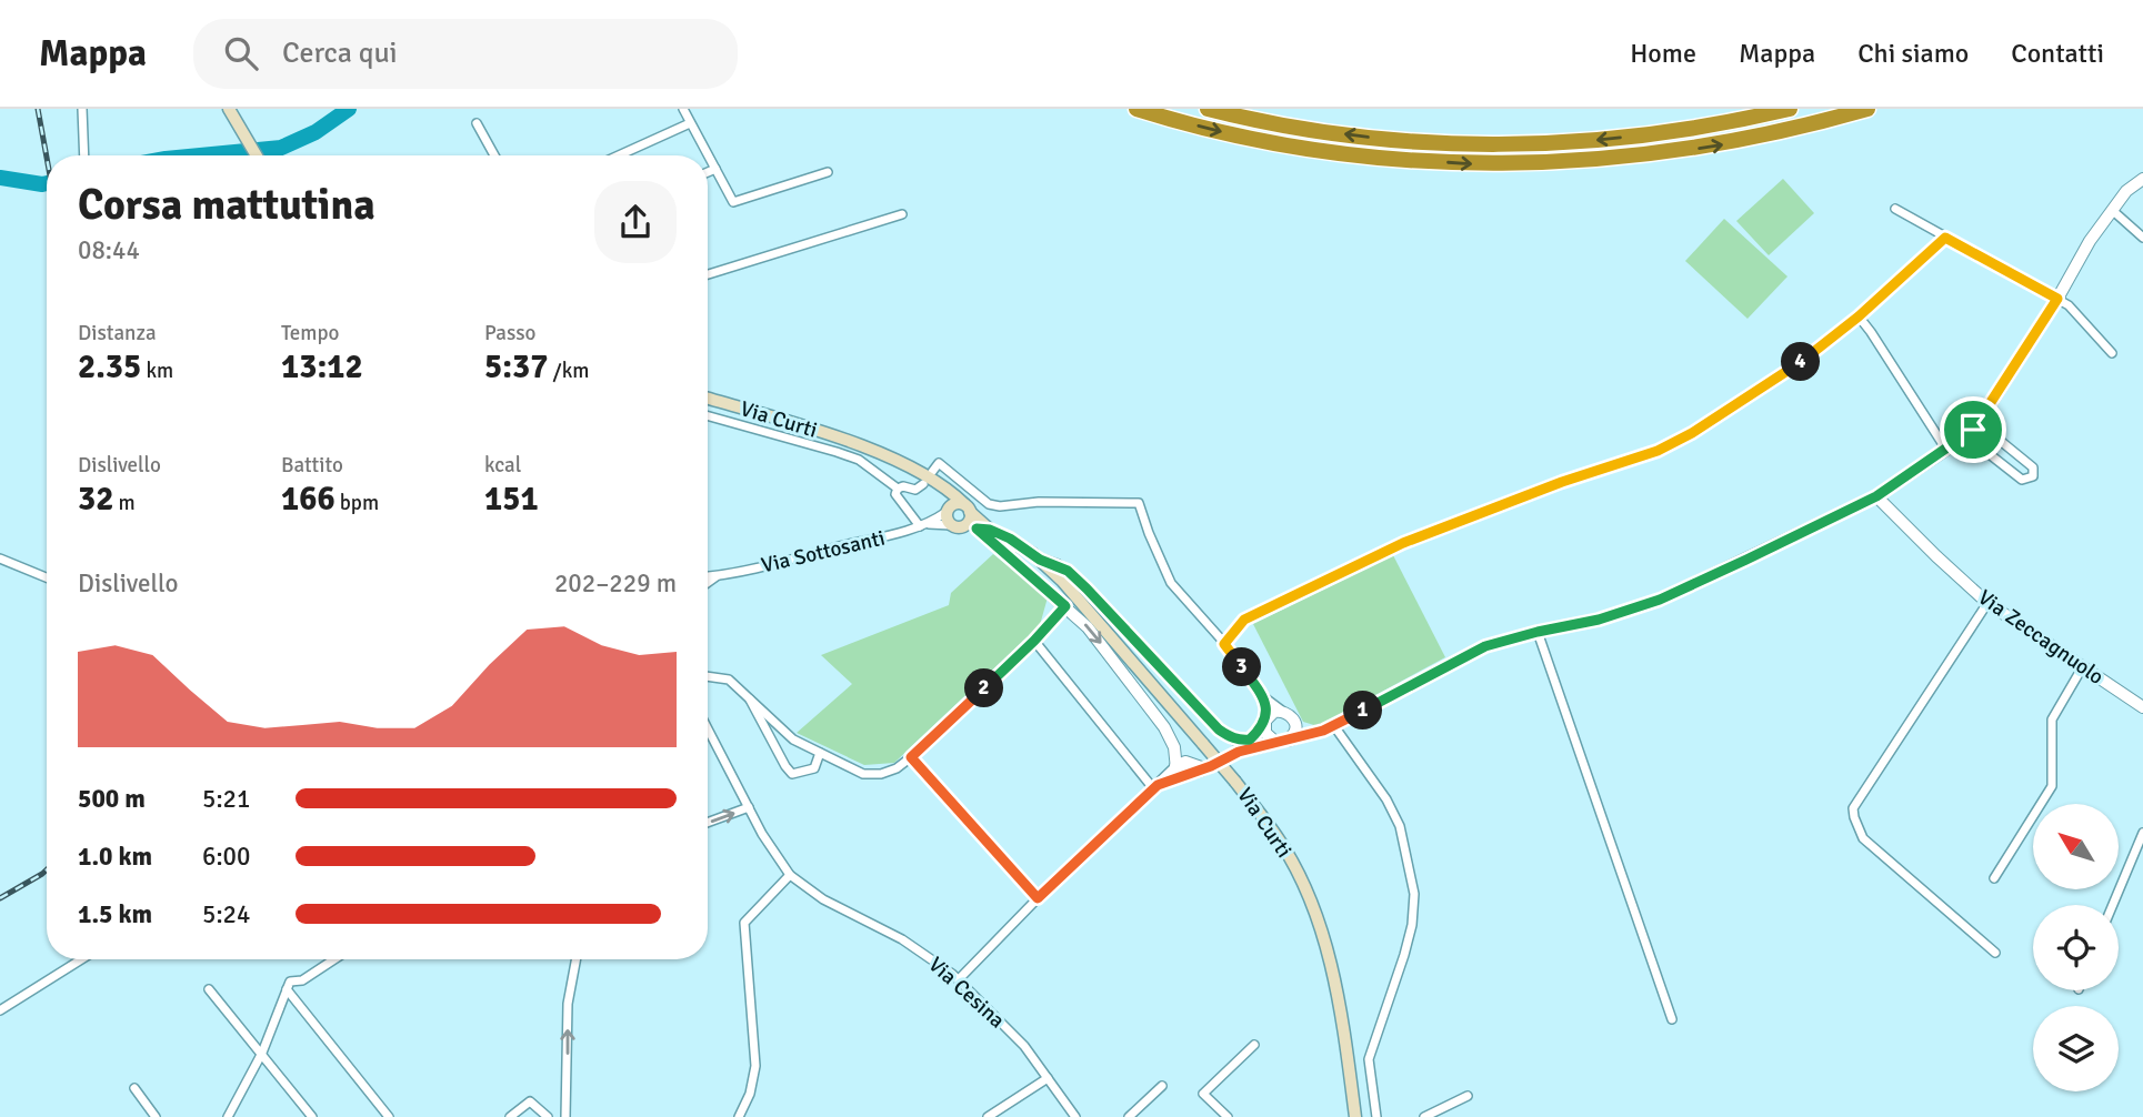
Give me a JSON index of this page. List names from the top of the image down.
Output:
{
  "streets": {
    "main road": ["Via Curti"],
    "street": ["Via Sottosanti", "Via Zeccagnuolo", "Via Cesina"]
  },
  "crossings": [
    ["Via Curti", "Via Sottosanti"]
  ],
  "north": "top left",
  "page": {
    "header": "Mappa",
    "search": "Cerca qui",
    "nav": [
      "Home",
      "Mappa",
      "Chi siamo",
      "Contatti"
    ],
    "heading": ["Corsa mattutina", "08:44"],
    "stats": [
      ["Distanza", "2.35 km"],
      ["Tempo", "13:12"],
      ["Passo", "5:37 /km"],
      ["Dislivello", "32 m"],
      ["Battito", "166 bpm"],
      ["kcal", "151"]
    ],
    "pins": [
      "4",
      "3",
      "2",
      "1"
    ],
    "chart": ["Dislivello", "202–229 m"],
    "list": [
      {
        "name": "500 m",
        "note": "5:21"
      },
      {
        "name": "1.0 km",
        "note": "6:00"
      },
      {
        "name": "1.5 km",
        "note": "5:24"
      }
    ]
  }
}
